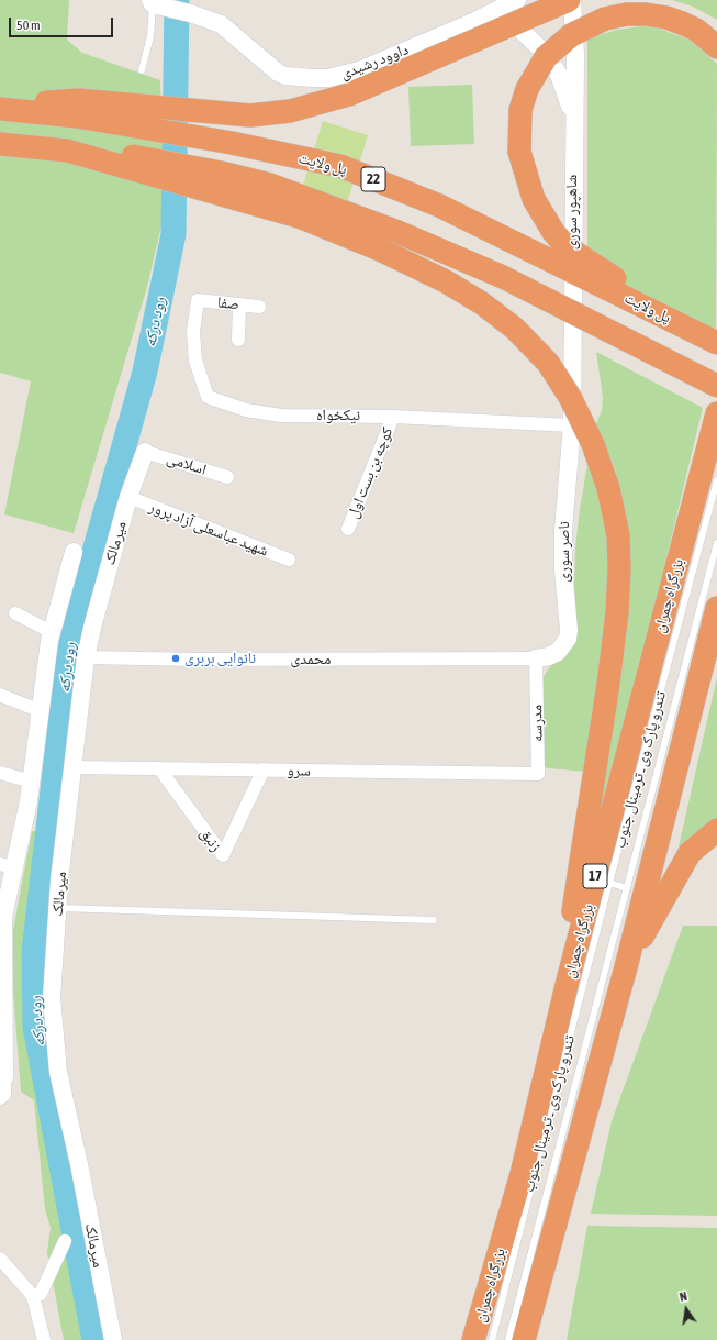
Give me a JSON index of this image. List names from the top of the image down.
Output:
{
  "streets": {
    "highway": [
      "پل ولایت",
      "22",
      "بزرگراه چمران",
      "17"
    ],
    "street": [
      "داوود رشیدی",
      "شاهپور سوری",
      "صفا",
      "نیکخواه",
      "اسلامی",
      "کوچه بن بست اول",
      "شهید عباسعلی آزاد پرور",
      "میرمالک",
      "ناصر سوری",
      "محمدی",
      "مدرسه",
      "سرو",
      "زنبق"
    ],
    "lane": ["تندرو پارک وی ـ ترمینال جنوب"]
  },
  "crossings": [
    ["شاهپور سوری", "نیکخواه"],
    ["شاهپور سوری", "ناصر سوری"],
    ["صفا", "نیکخواه"],
    ["نیکخواه", "کوچه بن بست اول"],
    ["نیکخواه", "ناصر سوری"],
    ["اسلامی", "میرمالک"],
    ["شهید عباسعلی آزاد پرور", "میرمالک"],
    ["میرمالک", "محمدی"],
    ["میرمالک", "سرو"],
    ["ناصر سوری", "محمدی"],
    ["ناصر سوری", "مدرسه"],
    ["محمدی", "مدرسه"],
    ["مدرسه", "سرو"],
    ["سرو", "زنبق"]
  ],
  "water": ["رود درکه"],
  "places": ["نانوایی بربری"],
  "scale_bar": "50 m",
  "north": "top"
}
